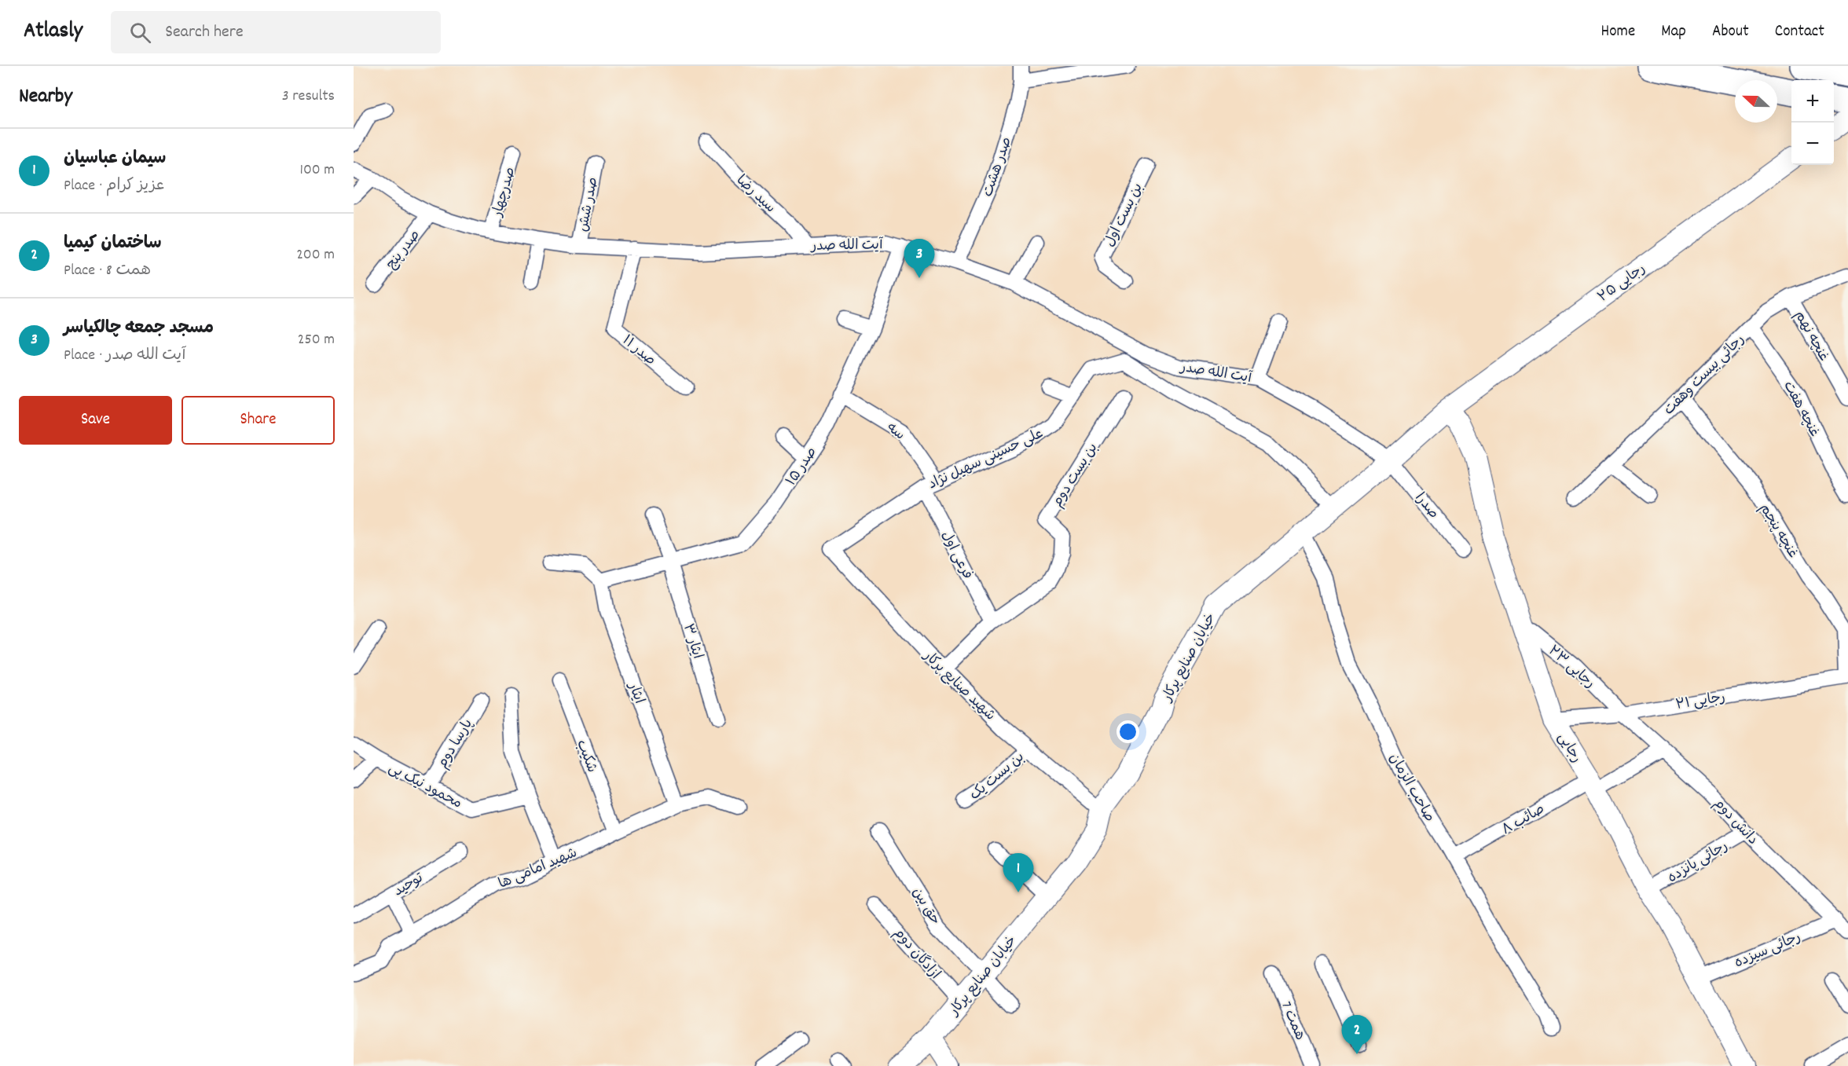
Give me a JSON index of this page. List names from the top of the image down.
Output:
{
  "streets": {
    "street": [
      "صدر هشت",
      "صدرچهار",
      "سید رضا",
      "صدر شش",
      "بن بست اول",
      "آیت الله صدر",
      "صدر پنج",
      "رجایی ۲۵",
      "غنچه نهم",
      "صدر ۱۱",
      "رجائی بیست وهفت",
      "غنچه هفت",
      "سه",
      "علی حسینی سهیل نژاد",
      "صدر ۱۵",
      "بن بست دوم",
      "صدرا",
      "غنچه پنجم",
      "فرعی اول",
      "ایثار ۳",
      "خیابان صنایع پرکار",
      "رجایی ۲۳",
      "شهید صنایع پرکار",
      "ایثار",
      "رجایی ۲۱",
      "پارسا دوم",
      "رجایی",
      "شکیب",
      "بن بست یک",
      "محمود نیک پی",
      "صاحب الزمان",
      "صائب ۸",
      "دانش دوم",
      "رجائی پانزده",
      "شهید امامی ها",
      "توحید",
      "حق بین",
      "رجائی سیزده",
      "ازادگان دوم",
      "همت 7"
    ]
  },
  "crossings": [
    ["صدر هشت", "آیت الله صدر"],
    ["صدرچهار", "آیت الله صدر"],
    ["سید رضا", "آیت الله صدر"],
    ["صدر شش", "آیت الله صدر"],
    ["آیت الله صدر", "صدر پنج"],
    ["آیت الله صدر", "صدر ۱۱"],
    ["آیت الله صدر", "صدر ۱۵"],
    ["آیت الله صدر", "صدرا"],
    ["آیت الله صدر", "خیابان صنایع پرکار"],
    ["رجایی ۲۵", "خیابان صنایع پرکار"],
    ["رجایی ۲۵", "رجایی"],
    ["غنچه نهم", "رجائی بیست وهفت"],
    ["رجائی بیست وهفت", "غنچه هفت"],
    ["رجائی بیست وهفت", "غنچه پنجم"],
    ["سه", "علی حسینی سهیل نژاد"],
    ["سه", "صدر ۱۵"],
    ["علی حسینی سهیل نژاد", "فرعی اول"],
    ["علی حسینی سهیل نژاد", "خیابان صنایع پرکار"],
    ["علی حسینی سهیل نژاد", "شهید صنایع پرکار"],
    ["صدر ۱۵", "ایثار ۳"],
    ["صدر ۱۵", "ایثار"],
    ["بن بست دوم", "فرعی اول"],
    ["بن بست دوم", "شهید صنایع پرکار"],
    ["صدرا", "خیابان صنایع پرکار"],
    ["غنچه پنجم", "رجایی ۲۱"],
    ["خیابان صنایع پرکار", "شهید صنایع پرکار"],
    ["خیابان صنایع پرکار", "رجایی"],
    ["خیابان صنایع پرکار", "صاحب الزمان"],
    ["خیابان صنایع پرکار", "حق بین"],
    ["خیابان صنایع پرکار", "ازادگان دوم"],
    ["رجایی ۲۳", "رجایی ۲۱"],
    ["رجایی ۲۳", "رجایی"],
    ["رجایی ۲۳", "دانش دوم"],
    ["شهید صنایع پرکار", "بن بست یک"],
    ["ایثار", "شهید امامی ها"],
    ["رجایی ۲۱", "رجایی"],
    ["رجایی ۲۱", "دانش دوم"],
    ["پارسا دوم", "محمود نیک پی"],
    ["رجایی", "صائب ۸"],
    ["رجایی", "رجائی پانزده"],
    ["رجایی", "رجائی سیزده"],
    ["شکیب", "شهید امامی ها"],
    ["صاحب الزمان", "صائب ۸"],
    ["صائب ۸", "دانش دوم"],
    ["دانش دوم", "رجائی پانزده"],
    ["دانش دوم", "رجائی سیزده"]
  ],
  "north": "left",
  "page": {
    "header": "Atlasly",
    "search": "Search here",
    "nav": [
      "Home",
      "Map",
      "About",
      "Contact"
    ],
    "heading": ["Nearby", "3 results"],
    "map_buttons": ["+", "−"],
    "list": [
      {
        "mark": "1",
        "name": "سیمان عباسیان",
        "note": "Place · عزیز کرام",
        "value": "100 m"
      },
      {
        "mark": "2",
        "name": "ساختمان کیمیا",
        "note": "Place · همت 8",
        "value": "200 m"
      },
      {
        "mark": "3",
        "name": "مسجد جمعه چالکیاسر",
        "note": "Place · آیت الله صدر",
        "value": "250 m"
      }
    ],
    "pins": ["3", "1", "2"],
    "buttons": ["Save", "Share"]
  }
}
